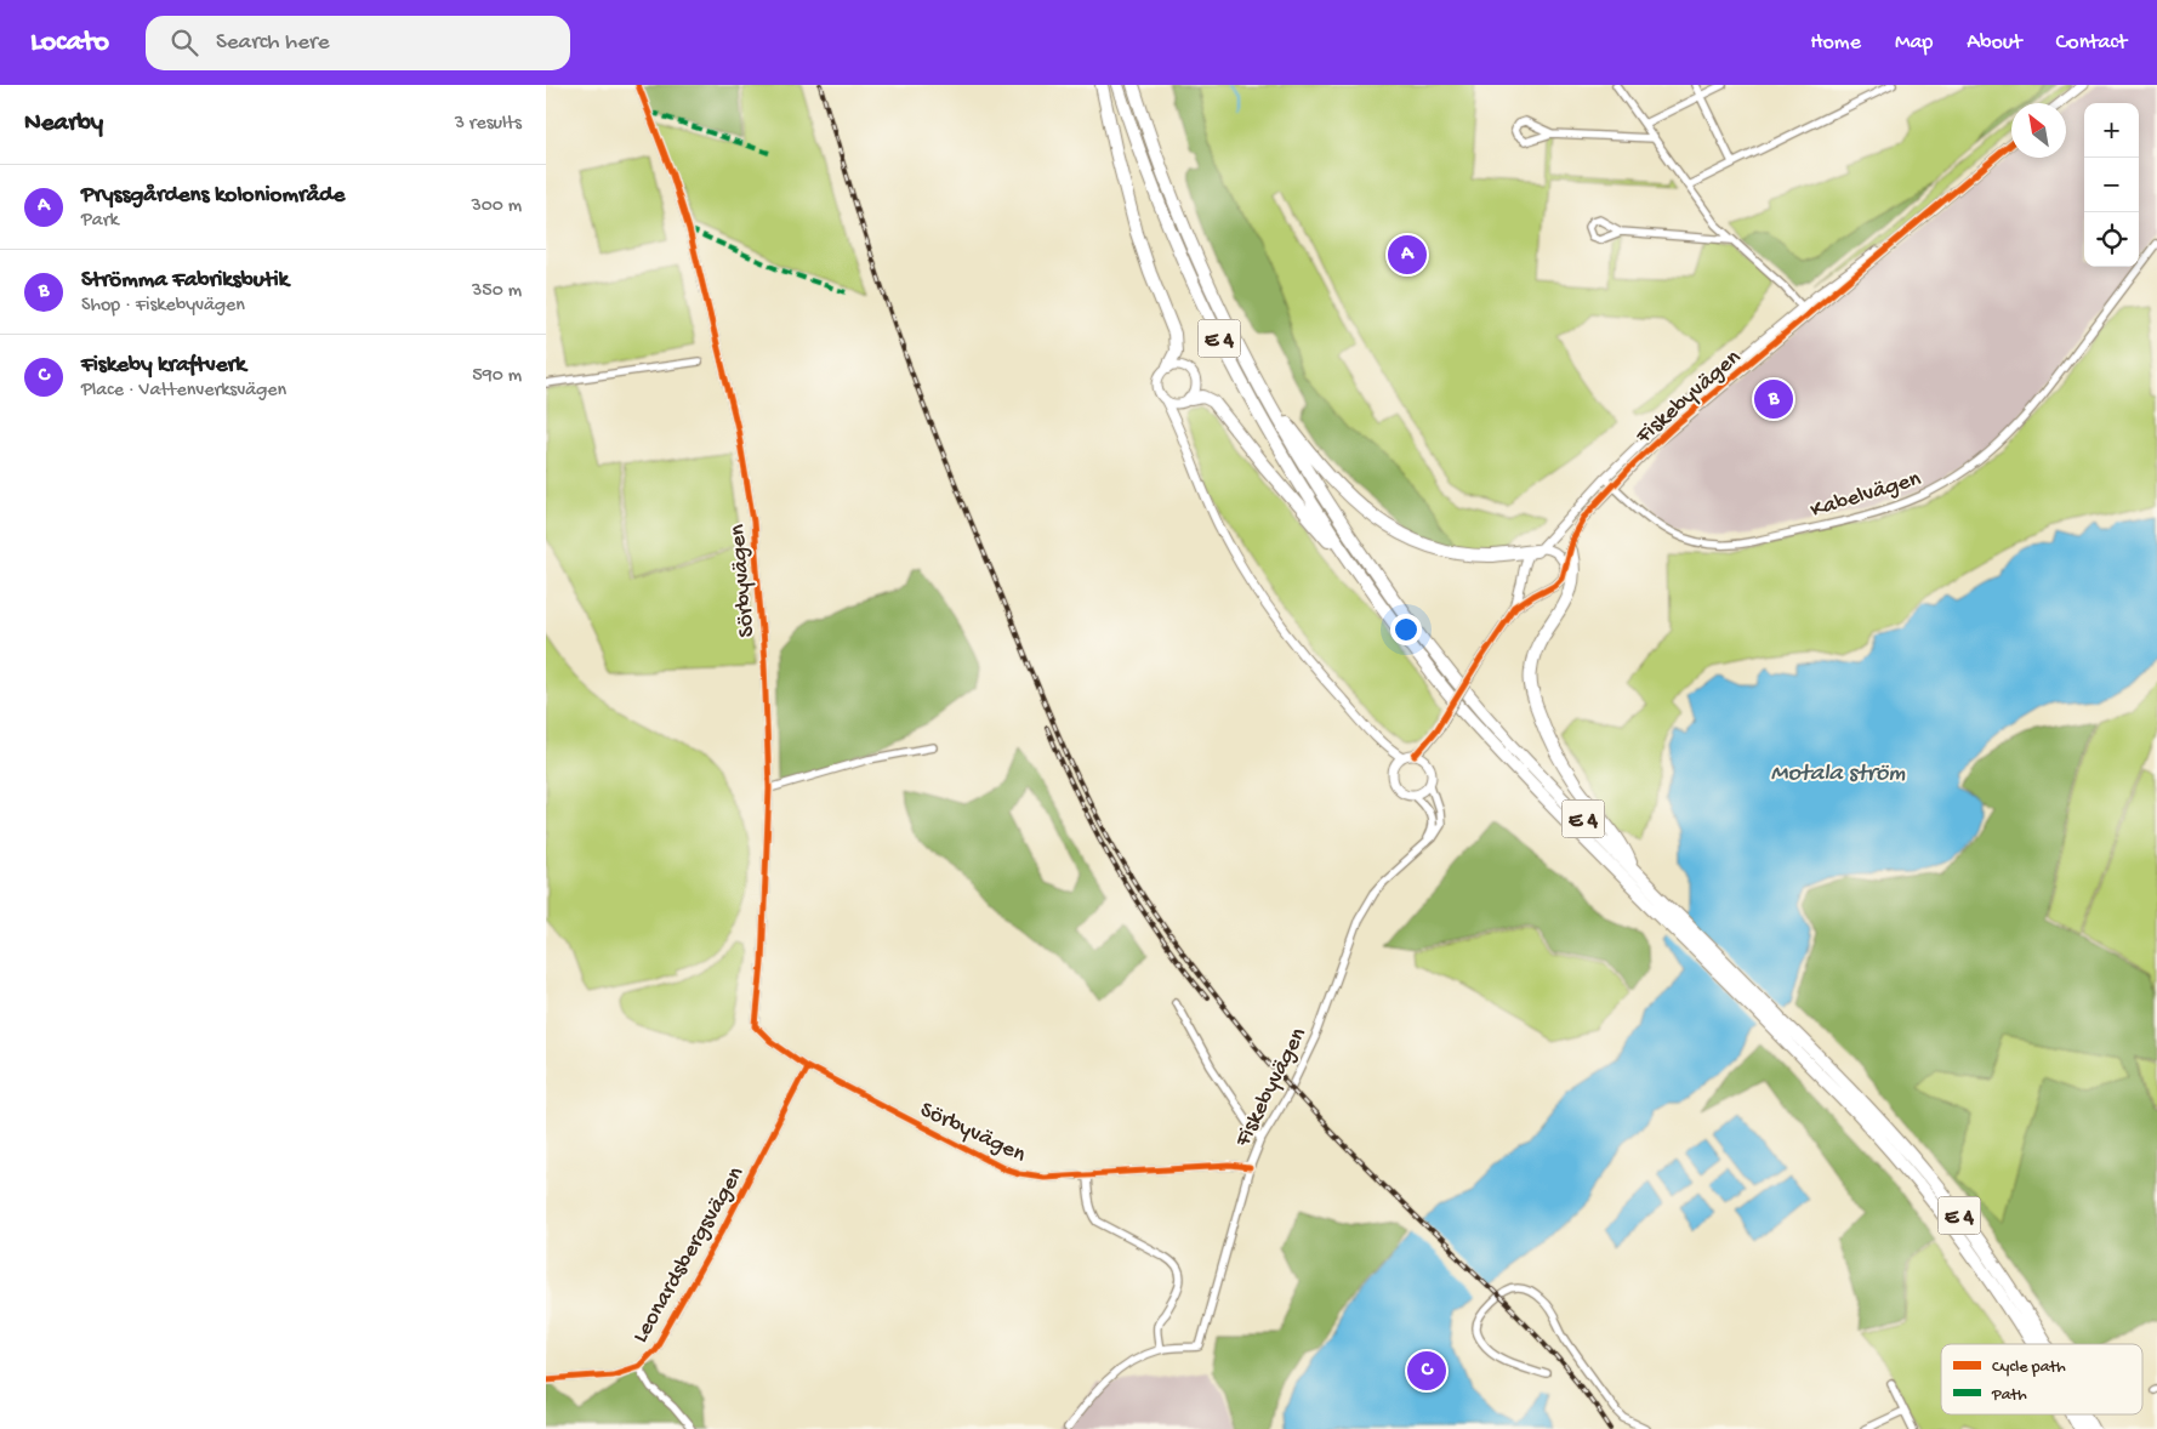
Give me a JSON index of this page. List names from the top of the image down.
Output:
{
  "streets": {
    "highway": ["E 4"],
    "street": [
      "Fiskebyvägen",
      "Kabelvägen",
      "Sörbyvägen",
      "Leonardsbergsvägen"
    ]
  },
  "crossings": [
    ["Fiskebyvägen", "Kabelvägen"],
    ["Fiskebyvägen", "Sörbyvägen"],
    ["Sörbyvägen", "Leonardsbergsvägen"]
  ],
  "water": ["Motala ström"],
  "legend": ["Cycle path", "Path"],
  "north": "top left",
  "page": {
    "header": "Locato",
    "search": "Search here",
    "nav": [
      "Home",
      "Map",
      "About",
      "Contact"
    ],
    "heading": ["Nearby", "3 results"],
    "map_buttons": ["+", "−"],
    "list": [
      {
        "mark": "A",
        "name": "Pryssgårdens koloniområde",
        "note": "Park",
        "value": "300 m"
      },
      {
        "mark": "B",
        "name": "Strömma Fabriksbutik",
        "note": "Shop · Fiskebyvägen",
        "value": "350 m"
      },
      {
        "mark": "C",
        "name": "Fiskeby kraftverk",
        "note": "Place · Vattenverksvägen",
        "value": "590 m"
      }
    ],
    "pins": ["A", "B", "C"]
  }
}
